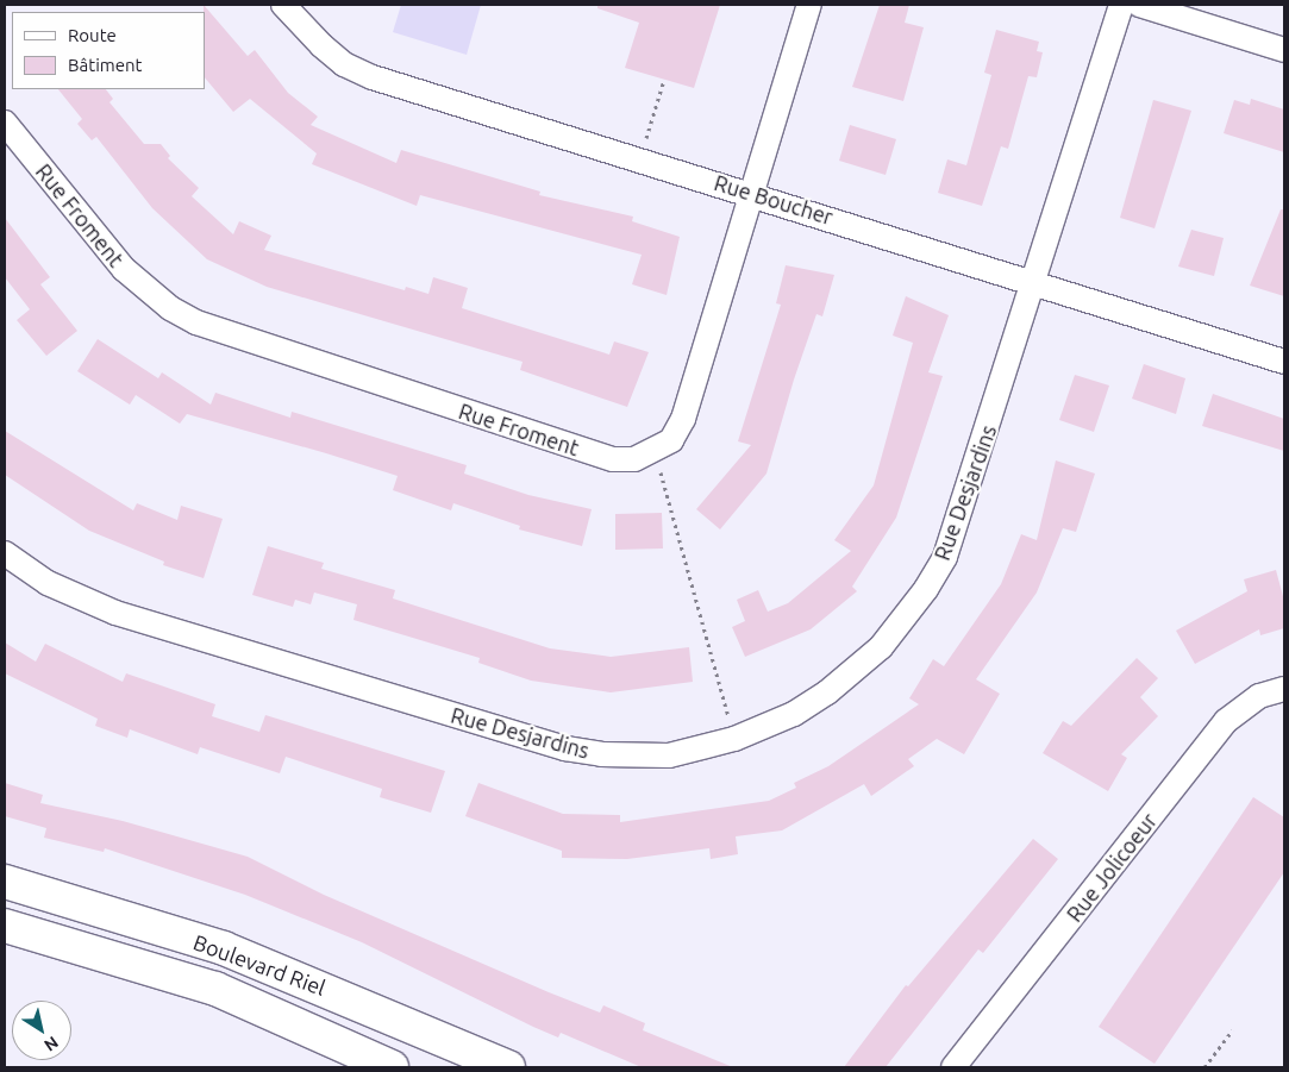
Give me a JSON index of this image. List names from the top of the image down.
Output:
{
  "streets": {
    "street": [
      "Rue Boucher",
      "Rue Froment",
      "Rue Desjardins",
      "Rue Jolicoeur",
      "Boulevard Riel"
    ]
  },
  "crossings": [
    ["Rue Boucher", "Rue Desjardins"]
  ],
  "legend": ["Route", "Bâtiment"],
  "north": "bottom right"
}
